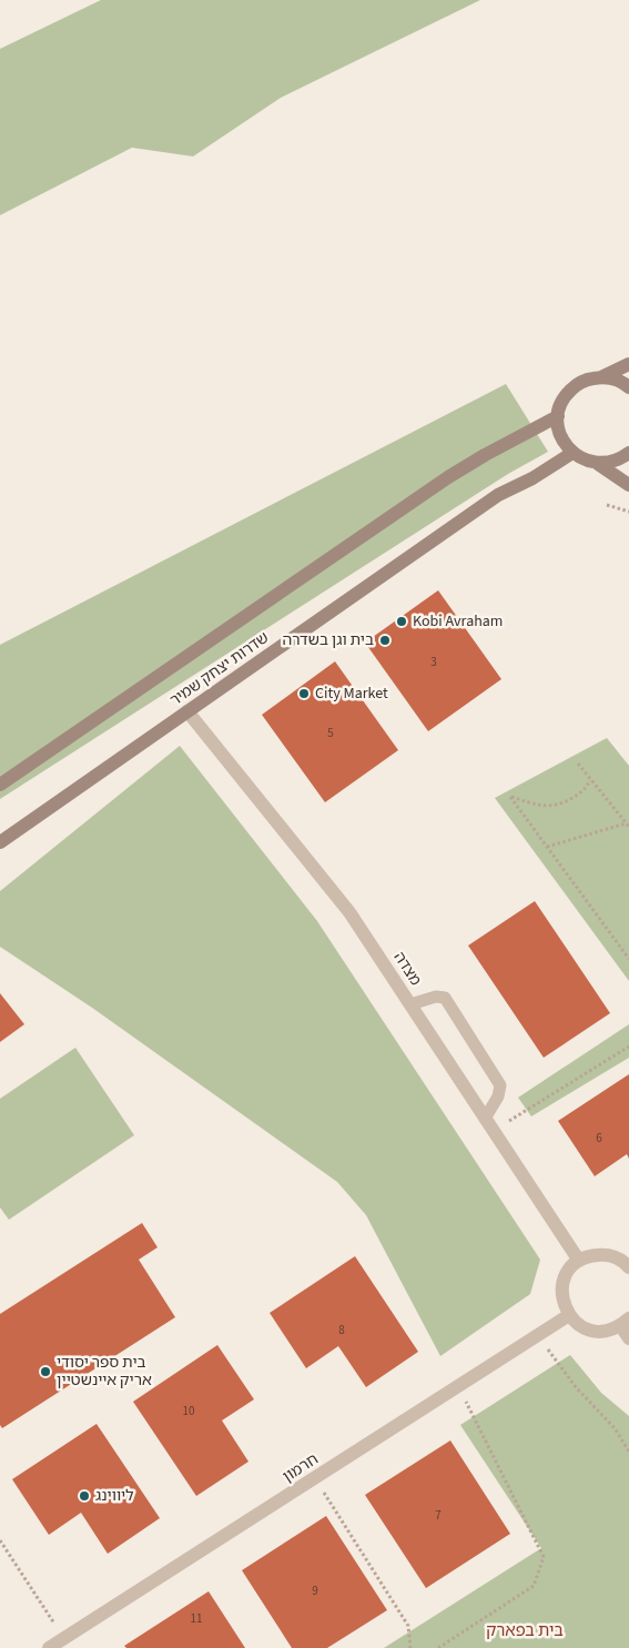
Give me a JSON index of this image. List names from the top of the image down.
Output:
{
  "streets": {
    "street": ["שדרות יצחק שמיר", "מצדה", "חרמון"]
  },
  "crossings": [
    ["שדרות יצחק שמיר", "מצדה"]
  ],
  "districts": ["בית בפארק"],
  "places": [
    "Kobi Avraham",
    "בית וגן בשדרה",
    "City Market",
    "בית ספר יסודי אריק איינשטיין",
    "ליווינג"
  ],
  "house_numbers": [
    "3",
    "5",
    "6",
    "8",
    "10",
    "7",
    "9",
    "11"
  ]
}
